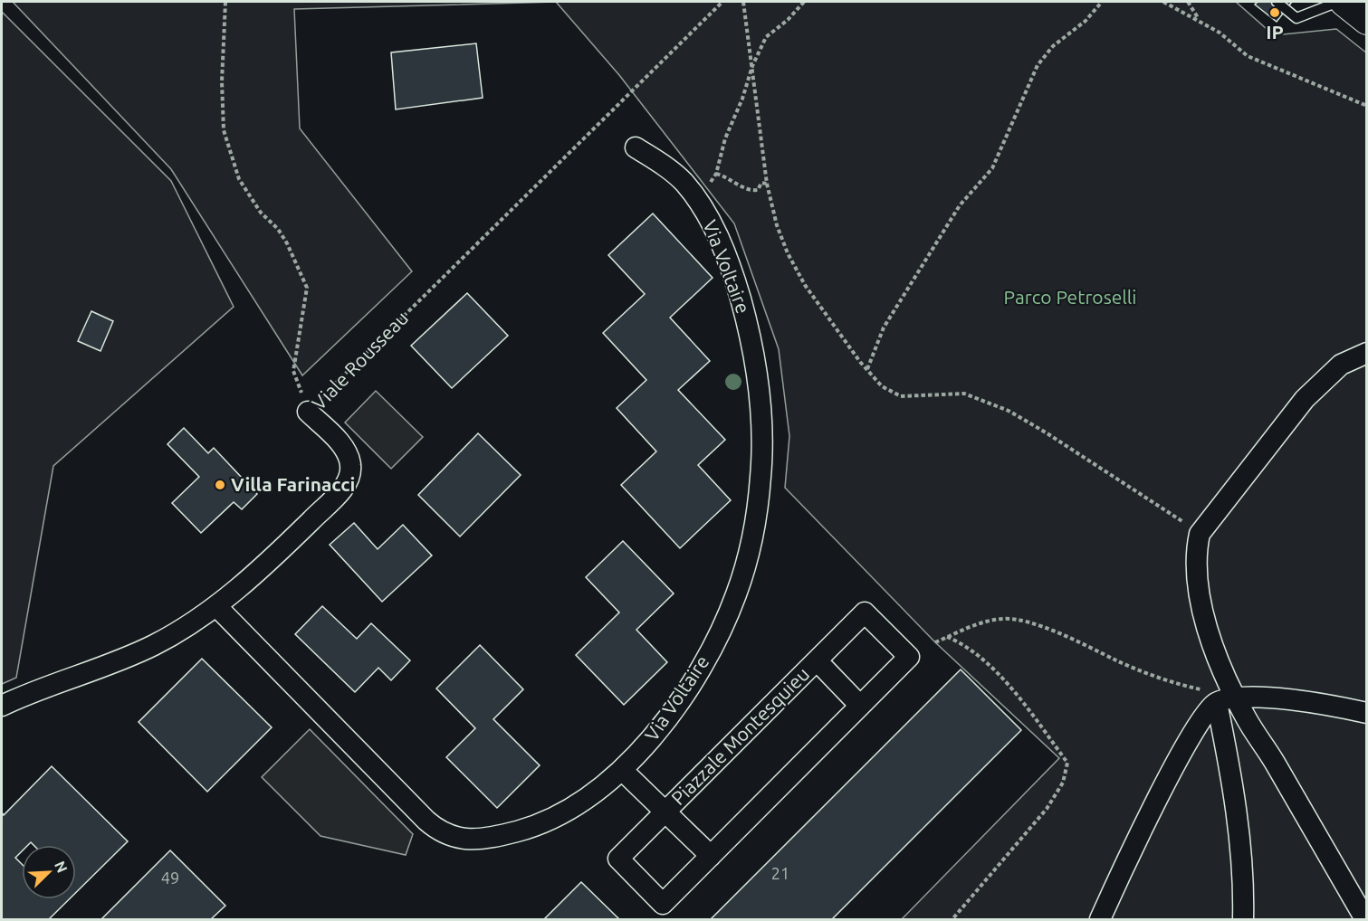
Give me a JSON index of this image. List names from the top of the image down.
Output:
{
  "streets": {
    "street": ["Via Voltaire", "Viale Rousseau", "Piazzale Montesquieu"]
  },
  "crossings": [
    ["Via Voltaire", "Viale Rousseau"],
    ["Via Voltaire", "Piazzale Montesquieu"]
  ],
  "parks": ["Parco Petroselli"],
  "places": ["IP", "Villa Farinacci"],
  "house_numbers": ["21", "49"],
  "north": "top right"
}
